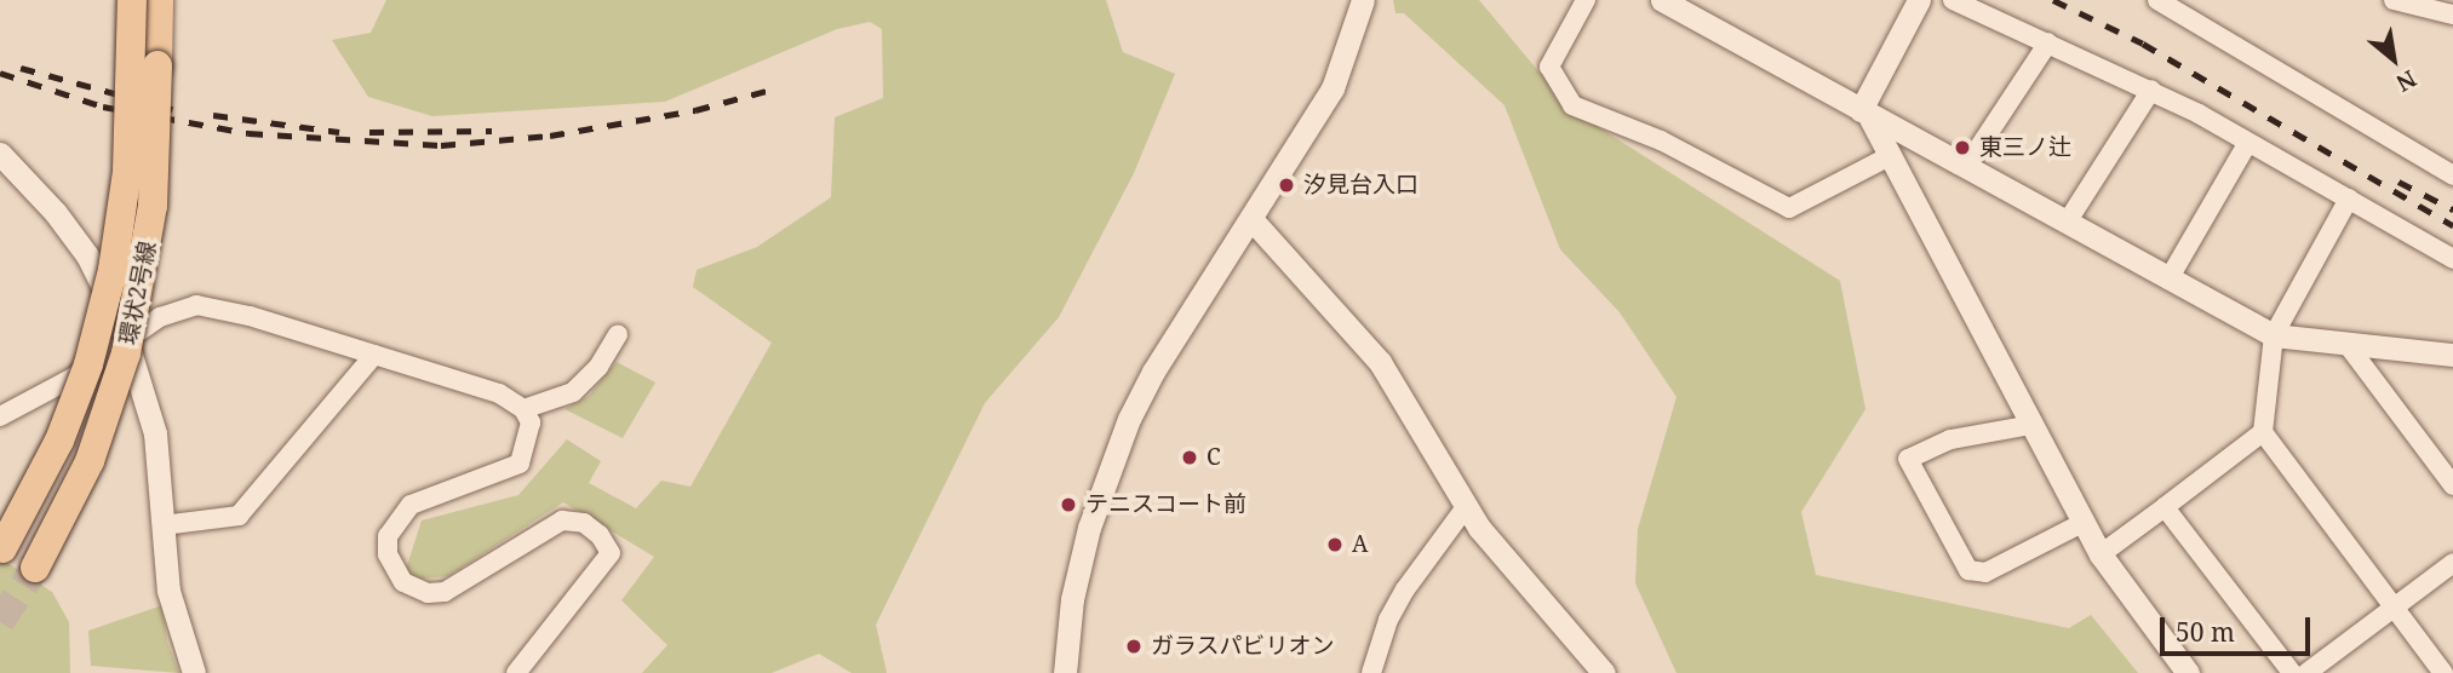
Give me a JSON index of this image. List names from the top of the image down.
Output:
{
  "streets": {
    "main road": ["環状2号線"]
  },
  "places": [
    "東三ノ辻",
    "汐見台入口",
    "C",
    "テニスコート前",
    "A",
    "ガラスパビリオン"
  ],
  "scale_bar": "50 m",
  "north": "bottom right"
}
